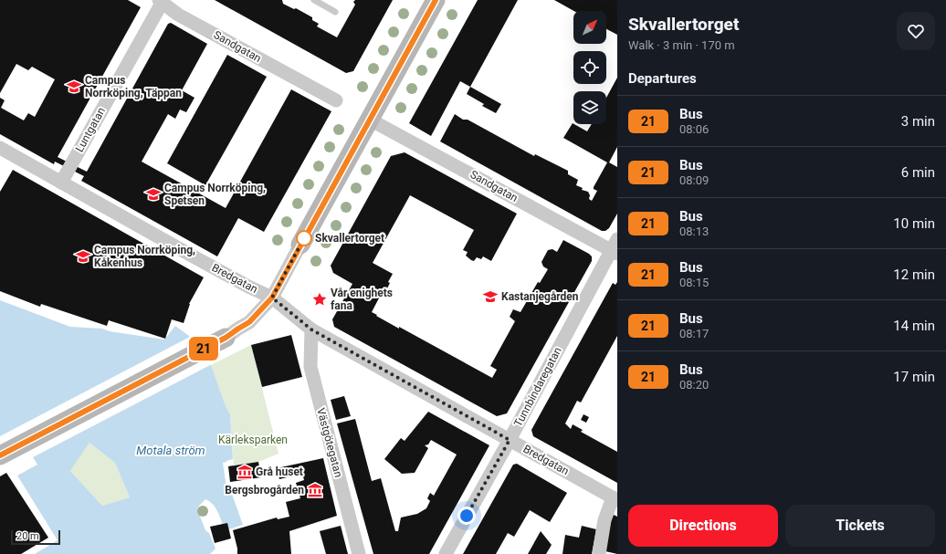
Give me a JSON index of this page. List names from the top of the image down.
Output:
{
  "streets": {
    "street": [
      "Sandgatan",
      "Luntgatan",
      "Bredgatan",
      "Tunnbindaregatan",
      "Västgötegatan"
    ]
  },
  "crossings": [
    ["Sandgatan", "Luntgatan"],
    ["Sandgatan", "Tunnbindaregatan"],
    ["Luntgatan", "Bredgatan"],
    ["Bredgatan", "Tunnbindaregatan"],
    ["Bredgatan", "Västgötegatan"]
  ],
  "water": ["Motala ström"],
  "parks": ["Kärleksparken"],
  "places": {
    "school or university": [
      "Campus Norrköping, Täppan",
      "Campus Norrköping, Spetsen",
      "Campus Norrköping, Kåkenhus",
      "Kastanjegården"
    ],
    "other": ["Skvallertorget"],
    "place": ["Vår enighets fana"],
    "museum": ["Grå huset", "Bergsbrogården"]
  },
  "lines": ["bus line 21"],
  "scale_bar": "20 m",
  "north": "top right",
  "page": {
    "on_map": "21",
    "heading": [
      ["Skvallertorget", "Walk · 3 min · 170 m"],
      "Departures"
    ],
    "list": [
      {
        "mark": "21",
        "name": "Bus",
        "note": "08:06",
        "value": "3 min"
      },
      {
        "mark": "21",
        "name": "Bus",
        "note": "08:09",
        "value": "6 min"
      },
      {
        "mark": "21",
        "name": "Bus",
        "note": "08:13",
        "value": "10 min"
      },
      {
        "mark": "21",
        "name": "Bus",
        "note": "08:15",
        "value": "12 min"
      },
      {
        "mark": "21",
        "name": "Bus",
        "note": "08:17",
        "value": "14 min"
      },
      {
        "mark": "21",
        "name": "Bus",
        "note": "08:20",
        "value": "17 min"
      }
    ],
    "buttons": ["Directions", "Tickets"],
    "scale": "20 m"
  }
}
